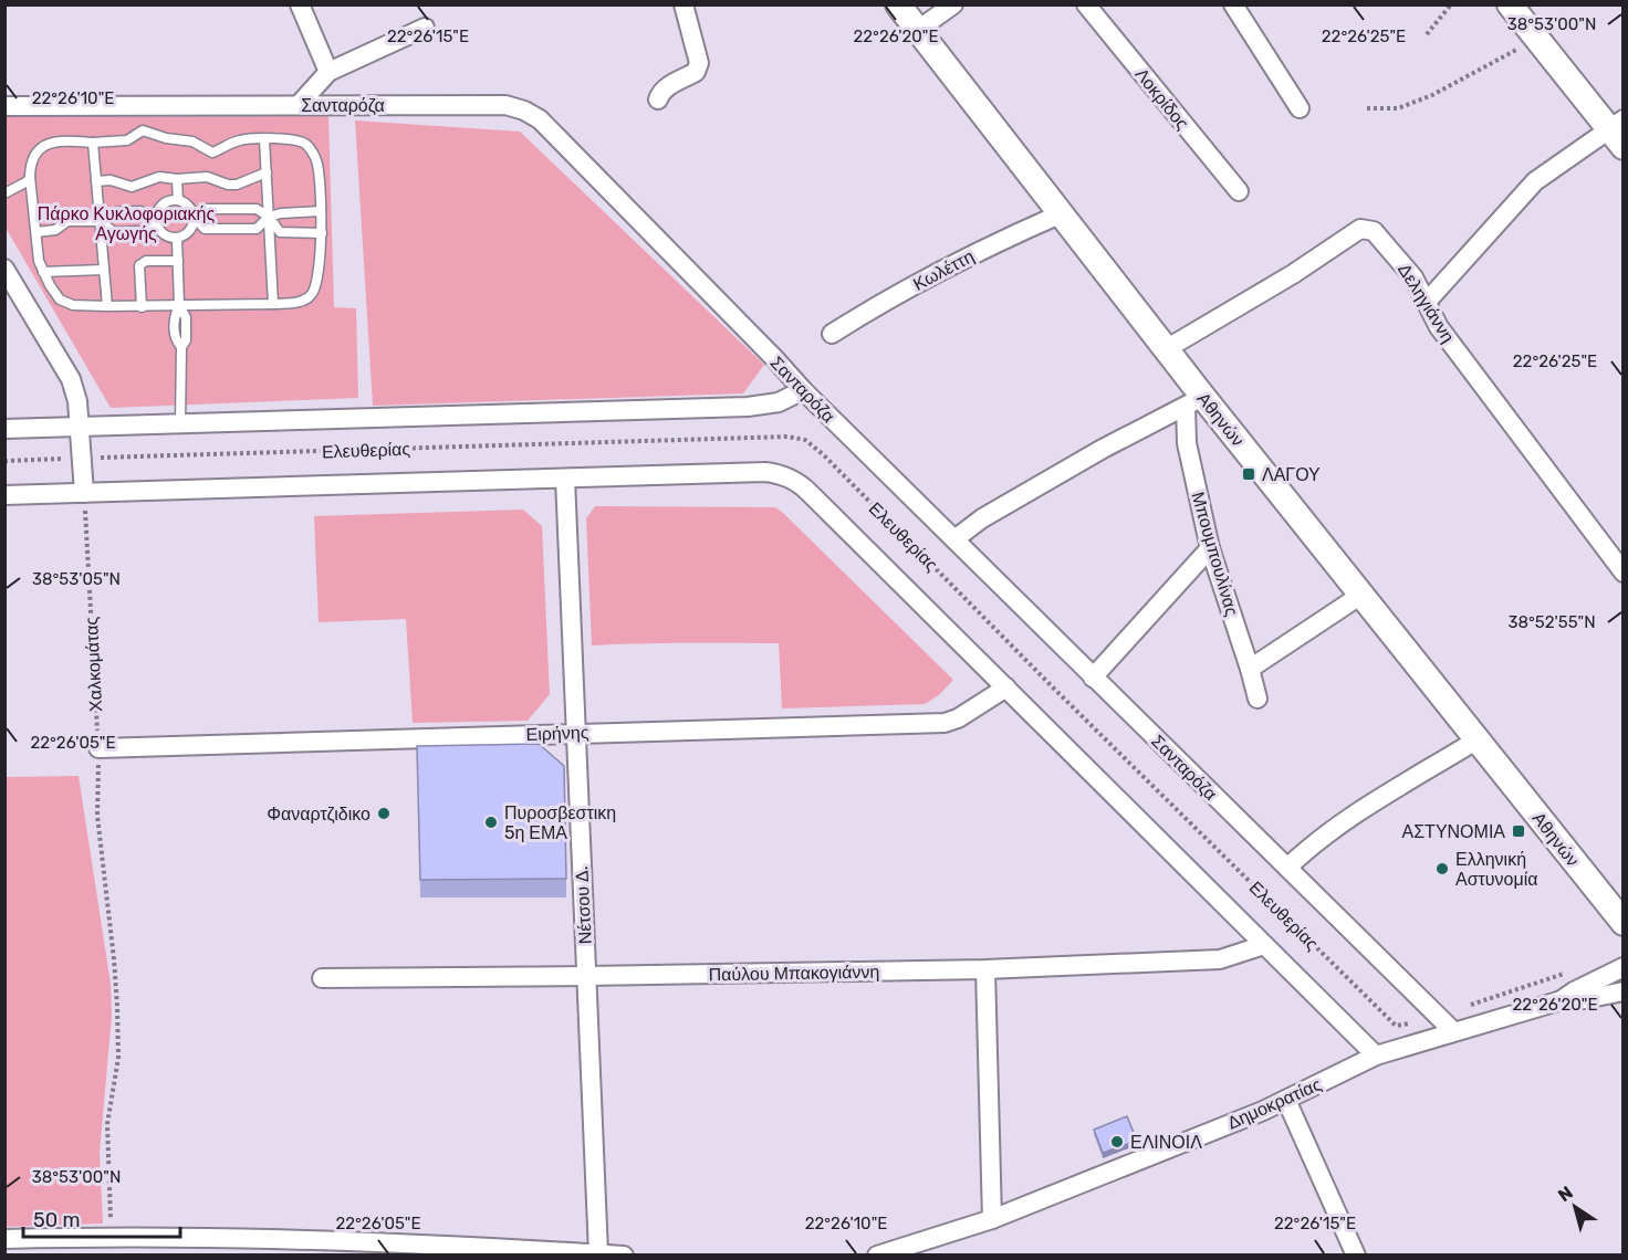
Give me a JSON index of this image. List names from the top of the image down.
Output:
{
  "streets": {
    "main road": ["Αθηνών"],
    "street": [
      "Λοκρίδος",
      "Σανταρόζα",
      "Κωλέττη",
      "Δεληγιάννη",
      "Ελευθερίας",
      "Μπουμπουλίνας",
      "Ειρήνης",
      "Νέτσου Δ.",
      "Παύλου Μπακογιάννη",
      "Δημοκρατίας"
    ],
    "path": ["Χαλκομάτας"]
  },
  "crossings": [
    ["Σανταρόζα", "Ελευθερίας"],
    ["Σανταρόζα", "Δημοκρατίας"],
    ["Κωλέττη", "Αθηνών"],
    ["Δεληγιάννη", "Αθηνών"],
    ["Αθηνών", "Μπουμπουλίνας"],
    ["Ελευθερίας", "Χαλκομάτας"],
    ["Ελευθερίας", "Ειρήνης"],
    ["Ελευθερίας", "Νέτσου Δ."],
    ["Ελευθερίας", "Παύλου Μπακογιάννη"],
    ["Ελευθερίας", "Δημοκρατίας"],
    ["Χαλκομάτας", "Ειρήνης"],
    ["Ειρήνης", "Νέτσου Δ."],
    ["Νέτσου Δ.", "Παύλου Μπακογιάννη"]
  ],
  "parks": ["Πάρκο Κυκλοφοριακής Αγωγής"],
  "places": {
    "transit": ["ΛΑΓΟΥ", "ΑΣΤΥΝΟΜΙΑ"],
    "other": [
      "Φαναρτζιδικο",
      "Πυροσβεστικη 5η ΕΜΑ",
      "Ελληνική Αστυνομία",
      "ΕΛΙΝΟΙΛ"
    ]
  },
  "scale_bar": "50 m",
  "north": "top left",
  "coordinates": [
    "38°53'00\"N",
    "22°26'15\"E",
    "22°26'20\"E",
    "22°26'25\"E",
    "22°26'10\"E",
    "38°53'05\"N",
    "38°52'55\"N",
    "22°26'05\"E"
  ]
}
